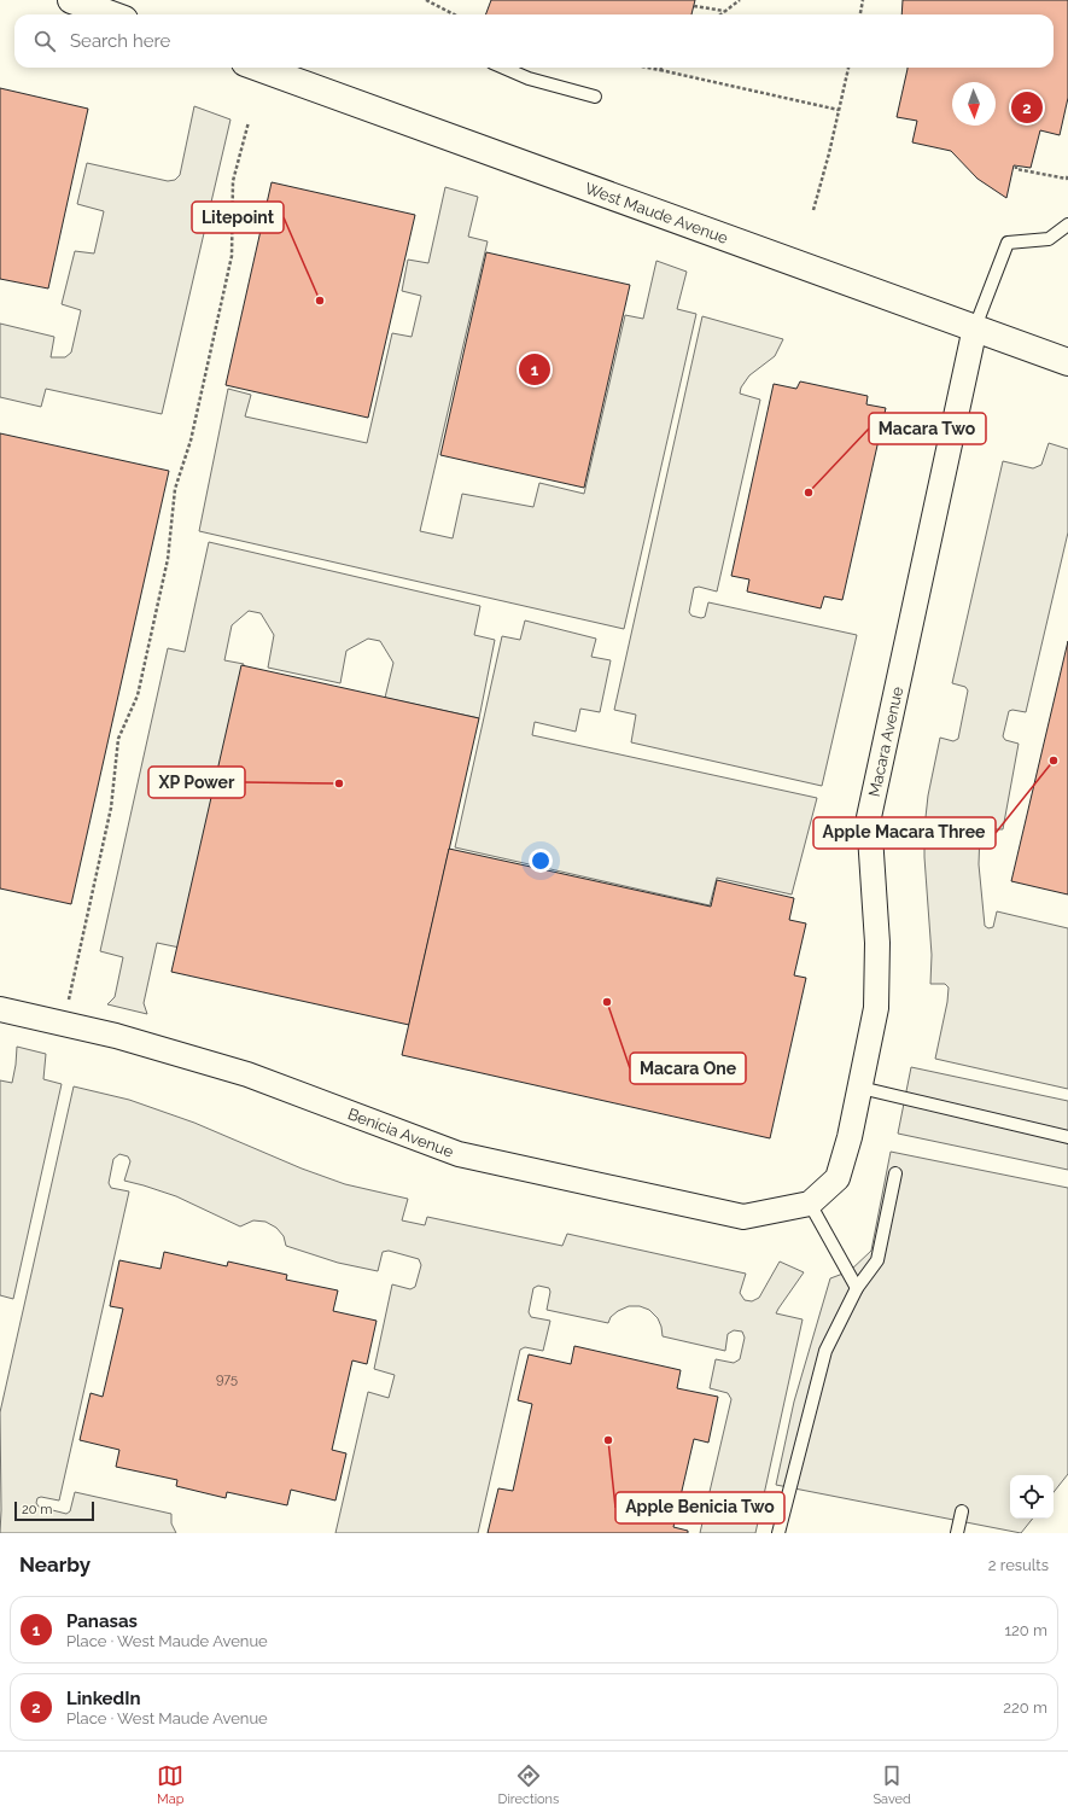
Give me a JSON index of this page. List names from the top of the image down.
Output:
{
  "streets": {
    "main road": ["West Maude Avenue"],
    "street": ["Macara Avenue", "Benicia Avenue"]
  },
  "crossings": [
    ["West Maude Avenue", "Macara Avenue"],
    ["Macara Avenue", "Benicia Avenue"]
  ],
  "places": [
    "Litepoint",
    "Macara Two",
    "Apple Macara Three",
    "XP Power",
    "Macara One",
    "Apple Benicia Two"
  ],
  "house_numbers": ["975"],
  "scale_bar": "20 m",
  "north": "bottom",
  "page": {
    "search": "Search here",
    "pins": ["2", "1"],
    "scale": "20 m",
    "heading": ["Nearby", "2 results"],
    "list": [
      {
        "mark": "1",
        "name": "Panasas",
        "note": "Place · West Maude Avenue",
        "value": "120 m"
      },
      {
        "mark": "2",
        "name": "LinkedIn",
        "note": "Place · West Maude Avenue",
        "value": "220 m"
      }
    ],
    "nav": ["Map", "Directions", "Saved"]
  }
}
